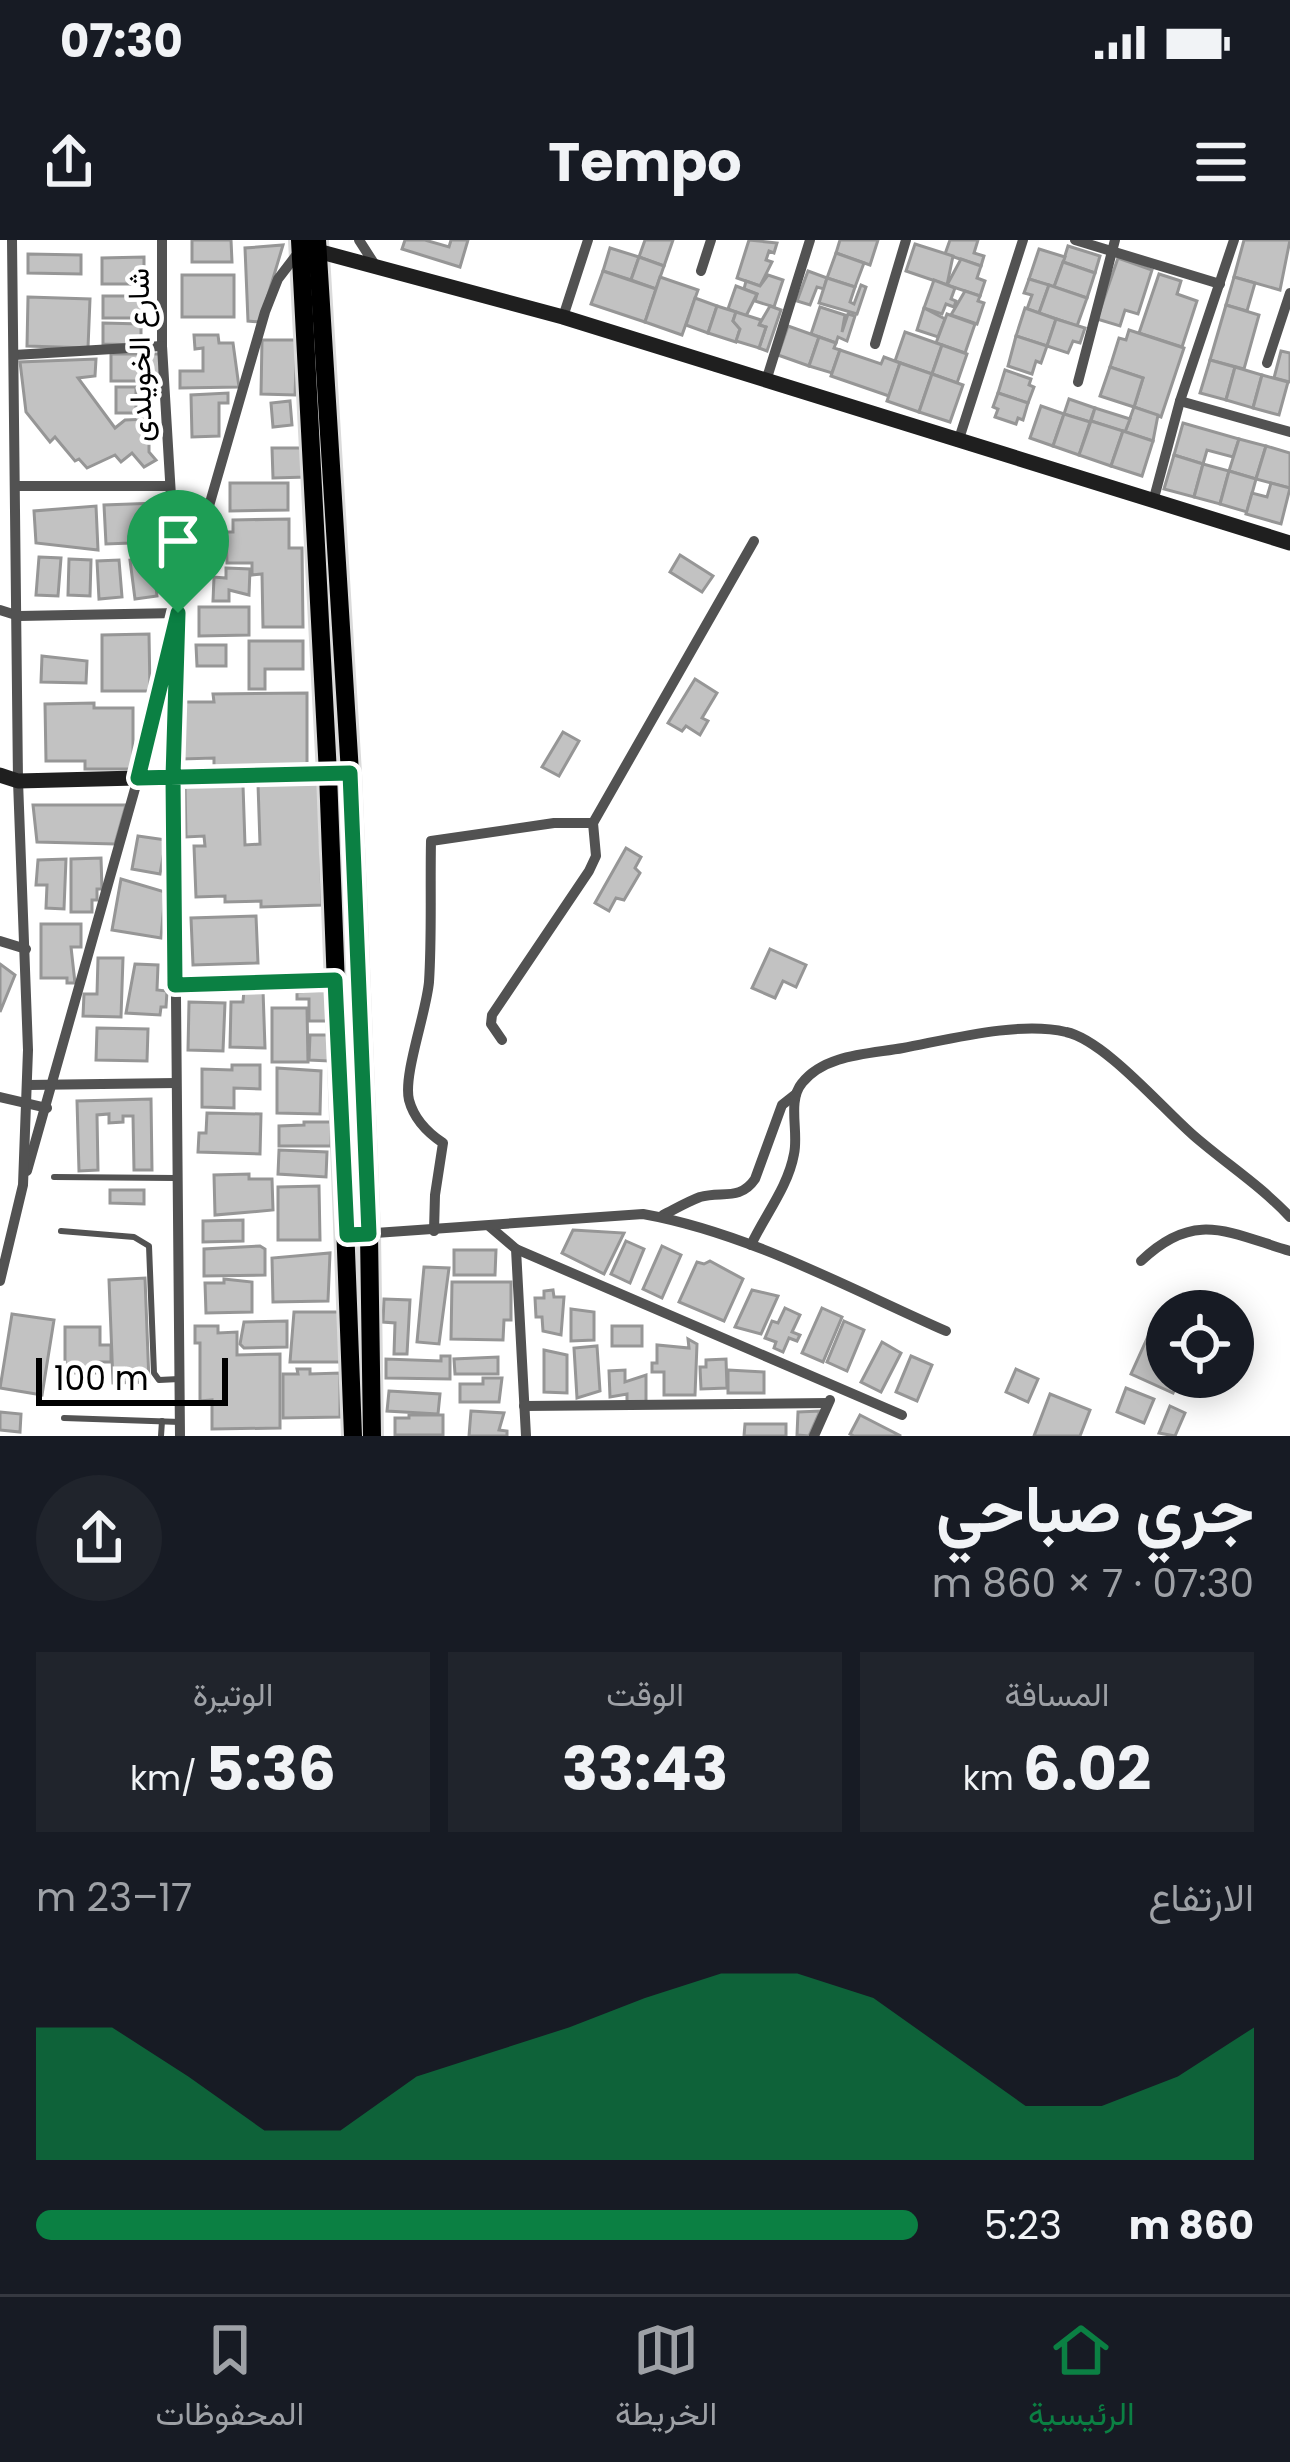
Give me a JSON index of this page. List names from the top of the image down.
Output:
{
  "streets": {
    "street": ["شارع الخويلدى"]
  },
  "scale_bar": "100 m",
  "page": {
    "status": "07:30",
    "header": "Tempo",
    "scale": "100 m",
    "heading": ["جري صباحي", "07:30 · 7 × 860 m"],
    "stats": [
      ["المسافة", "6.02 km"],
      ["الوقت", "33:43"],
      ["الوتيرة", "5:36 /km"]
    ],
    "chart": ["الارتفاع", "17–23 m"],
    "list": [
      {
        "name": "860 m",
        "note": "5:23"
      }
    ],
    "tabs": ["الرئيسية", "الخريطة", "المحفوظات"]
  }
}
